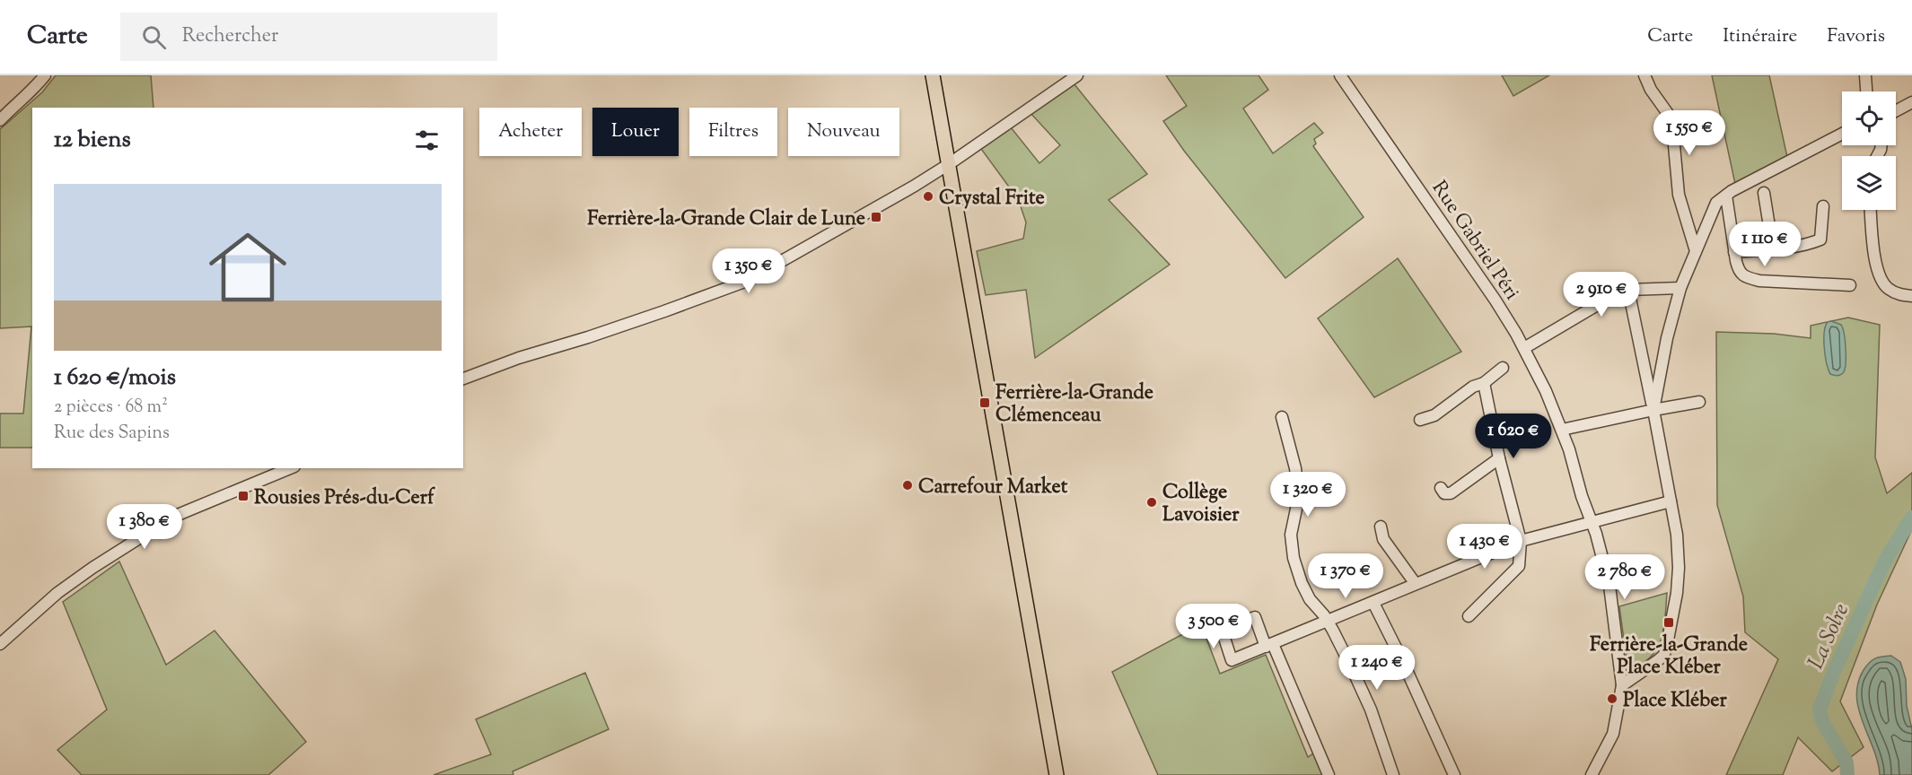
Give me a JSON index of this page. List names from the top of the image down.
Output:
{
  "streets": {
    "street": ["Rue Gabriel Péri"]
  },
  "water": ["La Solre"],
  "places": {
    "other": [
      "Crystal Frite",
      "Carrefour Market",
      "Collège Lavoisier",
      "Place Kléber"
    ],
    "transit": [
      "Ferrière-la-Grande Clair de Lune",
      "Ferrière-la-Grande Clémenceau",
      "Rousies Prés-du-Cerf",
      "Ferrière-la-Grande Place Kléber"
    ]
  },
  "page": {
    "header": "Carte",
    "search": "Rechercher",
    "nav": ["Carte", "Itinéraire", "Favoris"],
    "chip": [
      "Acheter",
      "Louer",
      "Filtres",
      "Nouveau"
    ],
    "heading": "12 biens",
    "price": [
      "1 550 €",
      "1 110 €",
      "1 350 €",
      "2 910 €",
      "1 620 €",
      "1 320 €",
      "1 380 €",
      "1 430 €",
      "1 370 €",
      "2 780 €",
      "3 500 €",
      "1 240 €"
    ],
    "list": [
      {
        "name": "1 620 €/mois",
        "note": "2 pièces · 68 m² · Rue des Sapins"
      }
    ]
  }
}
